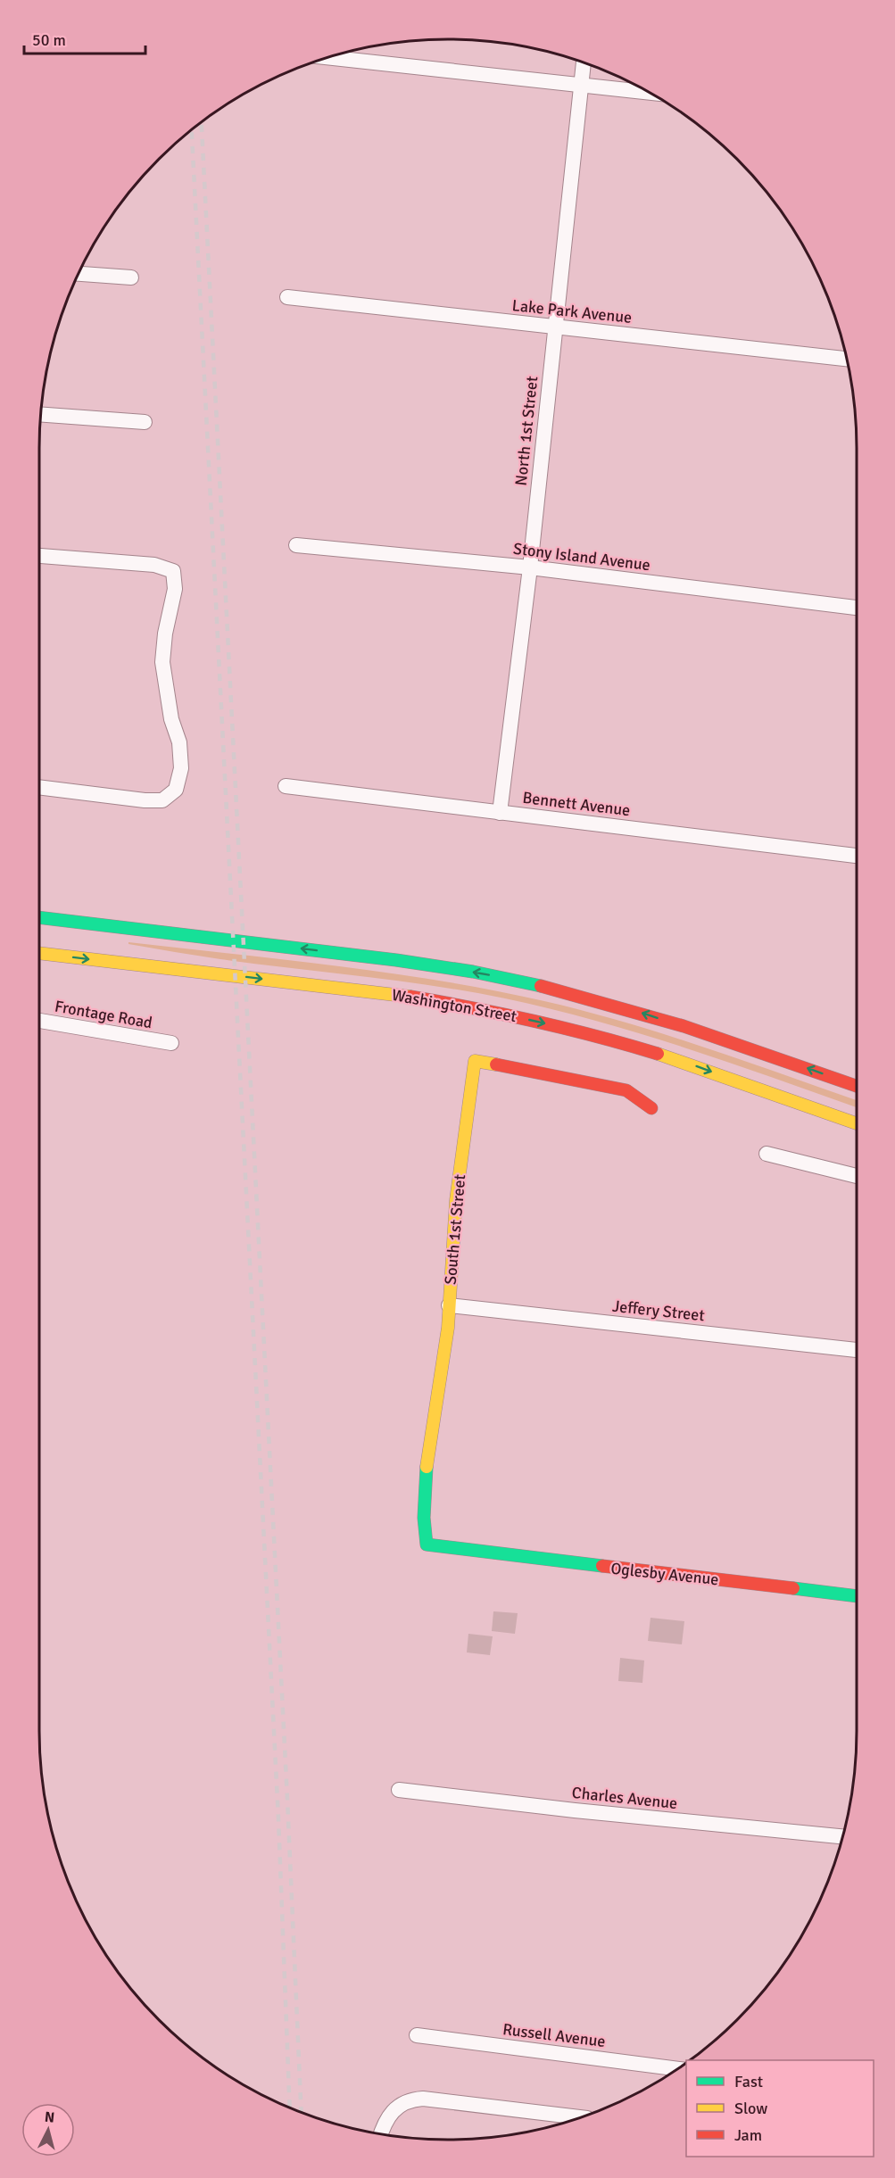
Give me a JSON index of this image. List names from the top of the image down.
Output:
{
  "streets": {
    "main road": ["Washington Street", "South 1st Street", "Oglesby Avenue"],
    "street": [
      "Lake Park Avenue",
      "North 1st Street",
      "Stony Island Avenue",
      "Bennett Avenue",
      "Frontage Road",
      "Jeffery Street",
      "Charles Avenue",
      "Russell Avenue"
    ]
  },
  "crossings": [
    ["Lake Park Avenue", "North 1st Street"],
    ["North 1st Street", "Stony Island Avenue"],
    ["North 1st Street", "Bennett Avenue"],
    ["South 1st Street", "Jeffery Street"],
    ["South 1st Street", "Oglesby Avenue"]
  ],
  "legend": ["Fast", "Slow", "Jam"],
  "scale_bar": "50 m",
  "north": "top"
}
